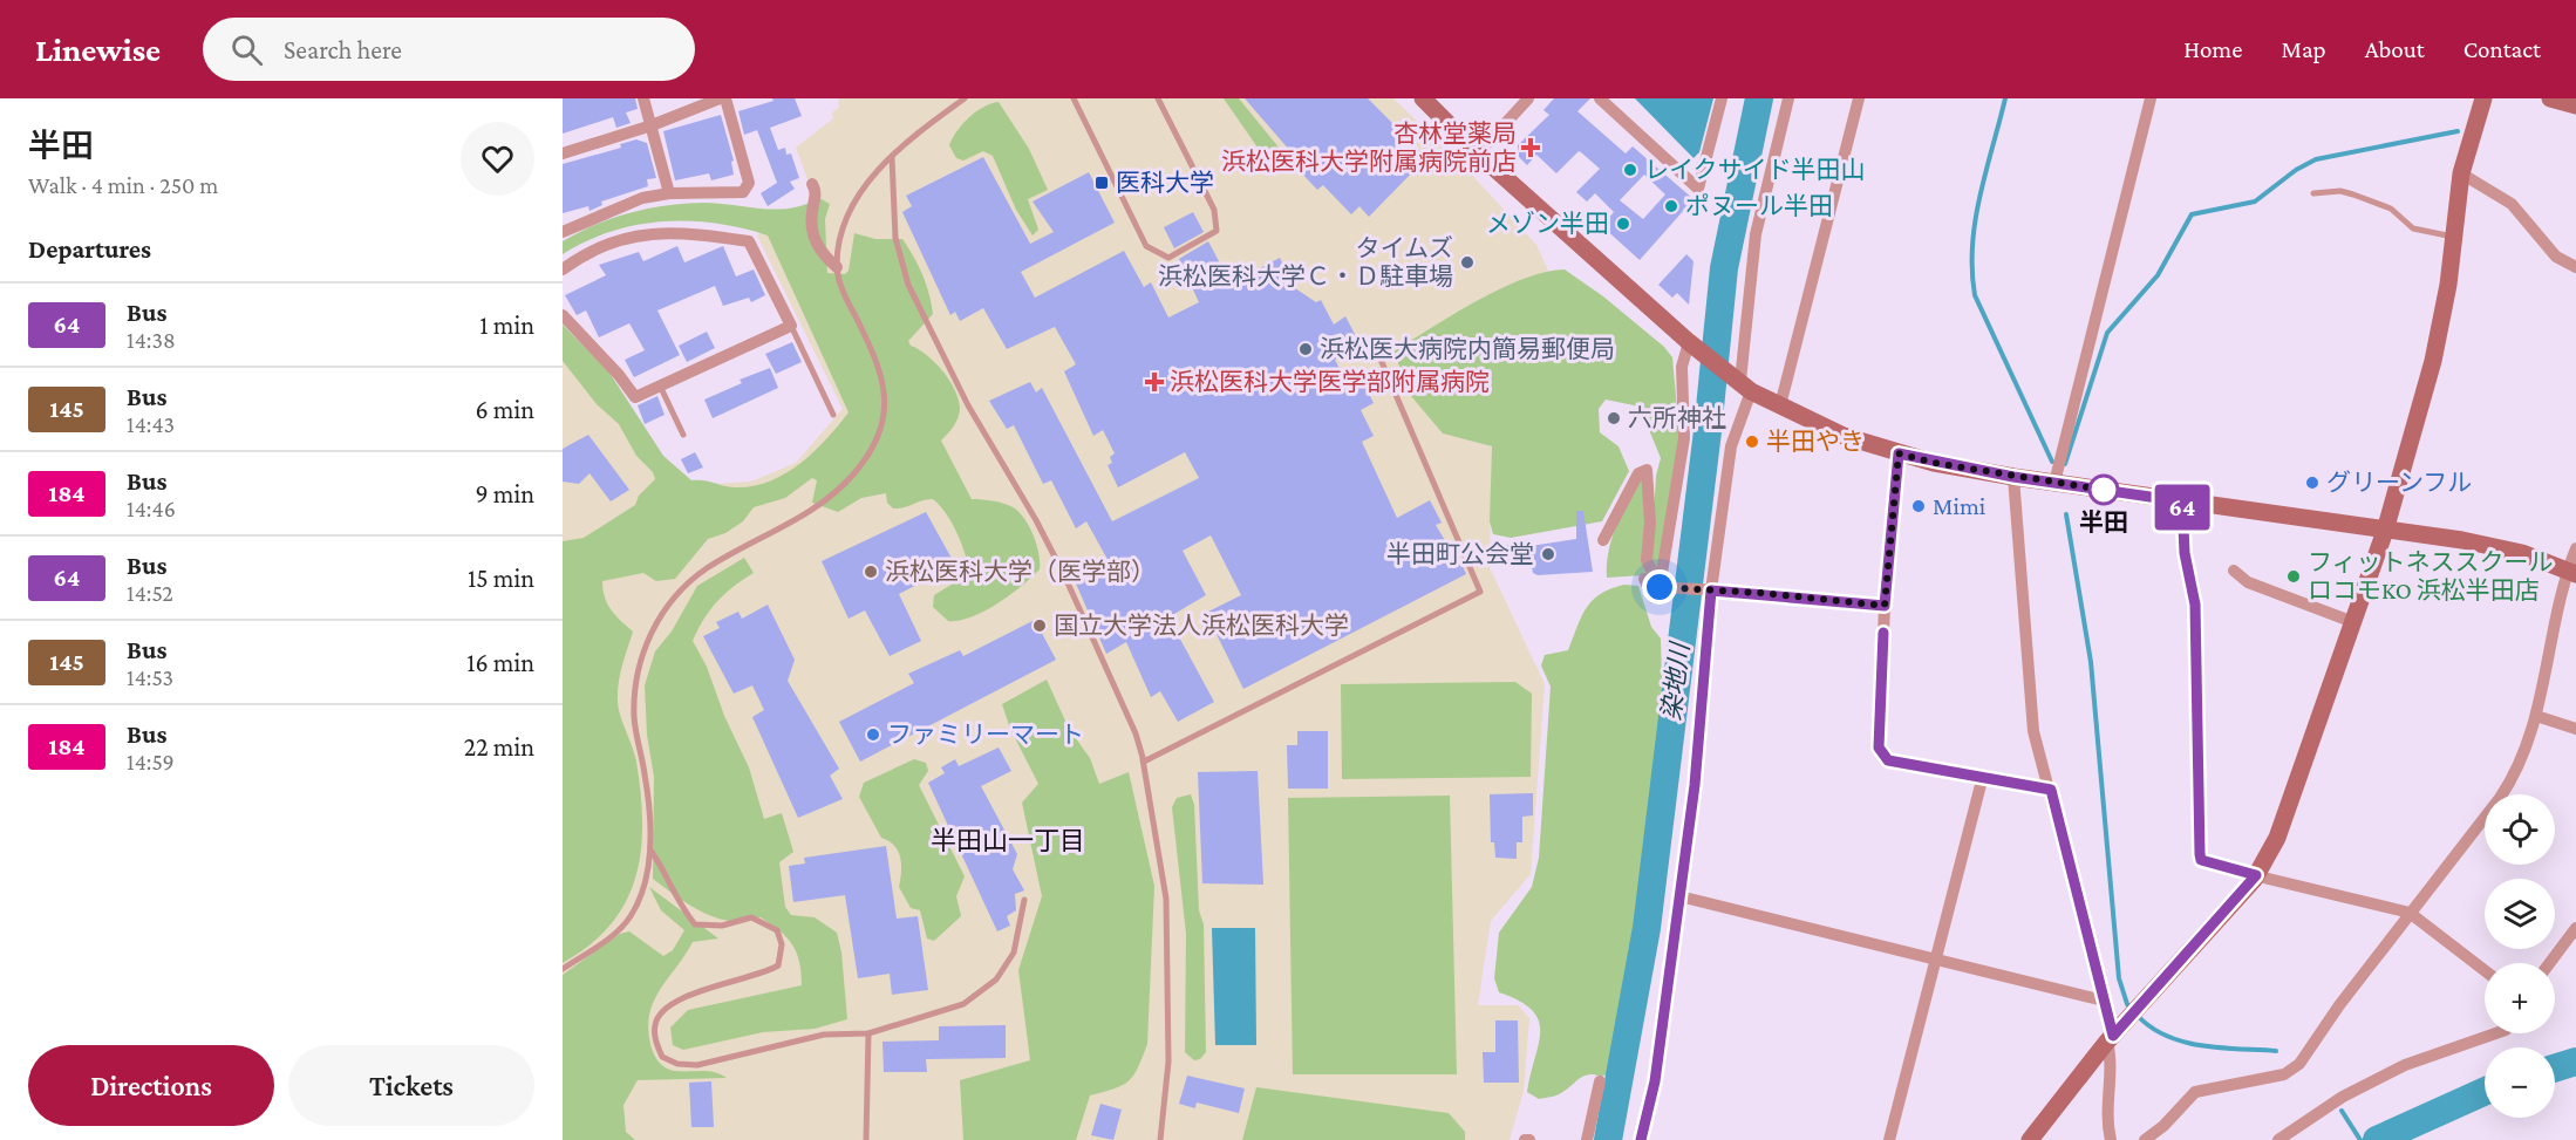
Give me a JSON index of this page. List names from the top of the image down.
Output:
{
  "districts": ["半田山一丁目"],
  "water": ["染地川"],
  "places": {
    "health": ["杏林堂薬局 浜松医科大学附属病院前店", "浜松医科大学医学部附属病院"],
    "other": [
      "レイクサイド半田山",
      "ポヌール半田",
      "メゾン半田",
      "タイムズ 浜松医科大学Ｃ・Ｄ駐車場",
      "浜松医大病院内簡易郵便局",
      "六所神社",
      "半田やき",
      "グリーンフル",
      "半田",
      "Mimi",
      "半田町公会堂",
      "浜松医科大学（医学部）",
      "フィットネススクール ロコモKO 浜松半田店",
      "国立大学法人浜松医科大学",
      "ファミリーマート"
    ],
    "transit": ["医科大学"]
  },
  "lines": ["bus line 64"],
  "page": {
    "header": "Linewise",
    "search": "Search here",
    "nav": [
      "Home",
      "Map",
      "About",
      "Contact"
    ],
    "heading": [
      ["半田", "Walk · 4 min · 250 m"],
      "Departures"
    ],
    "on_map": "64",
    "list": [
      {
        "mark": "64",
        "name": "Bus",
        "note": "14:38",
        "value": "1 min"
      },
      {
        "mark": "145",
        "name": "Bus",
        "note": "14:43",
        "value": "6 min"
      },
      {
        "mark": "184",
        "name": "Bus",
        "note": "14:46",
        "value": "9 min"
      },
      {
        "mark": "64",
        "name": "Bus",
        "note": "14:52",
        "value": "15 min"
      },
      {
        "mark": "145",
        "name": "Bus",
        "note": "14:53",
        "value": "16 min"
      },
      {
        "mark": "184",
        "name": "Bus",
        "note": "14:59",
        "value": "22 min"
      }
    ],
    "map_buttons": ["+", "−"],
    "buttons": ["Directions", "Tickets"]
  }
}
